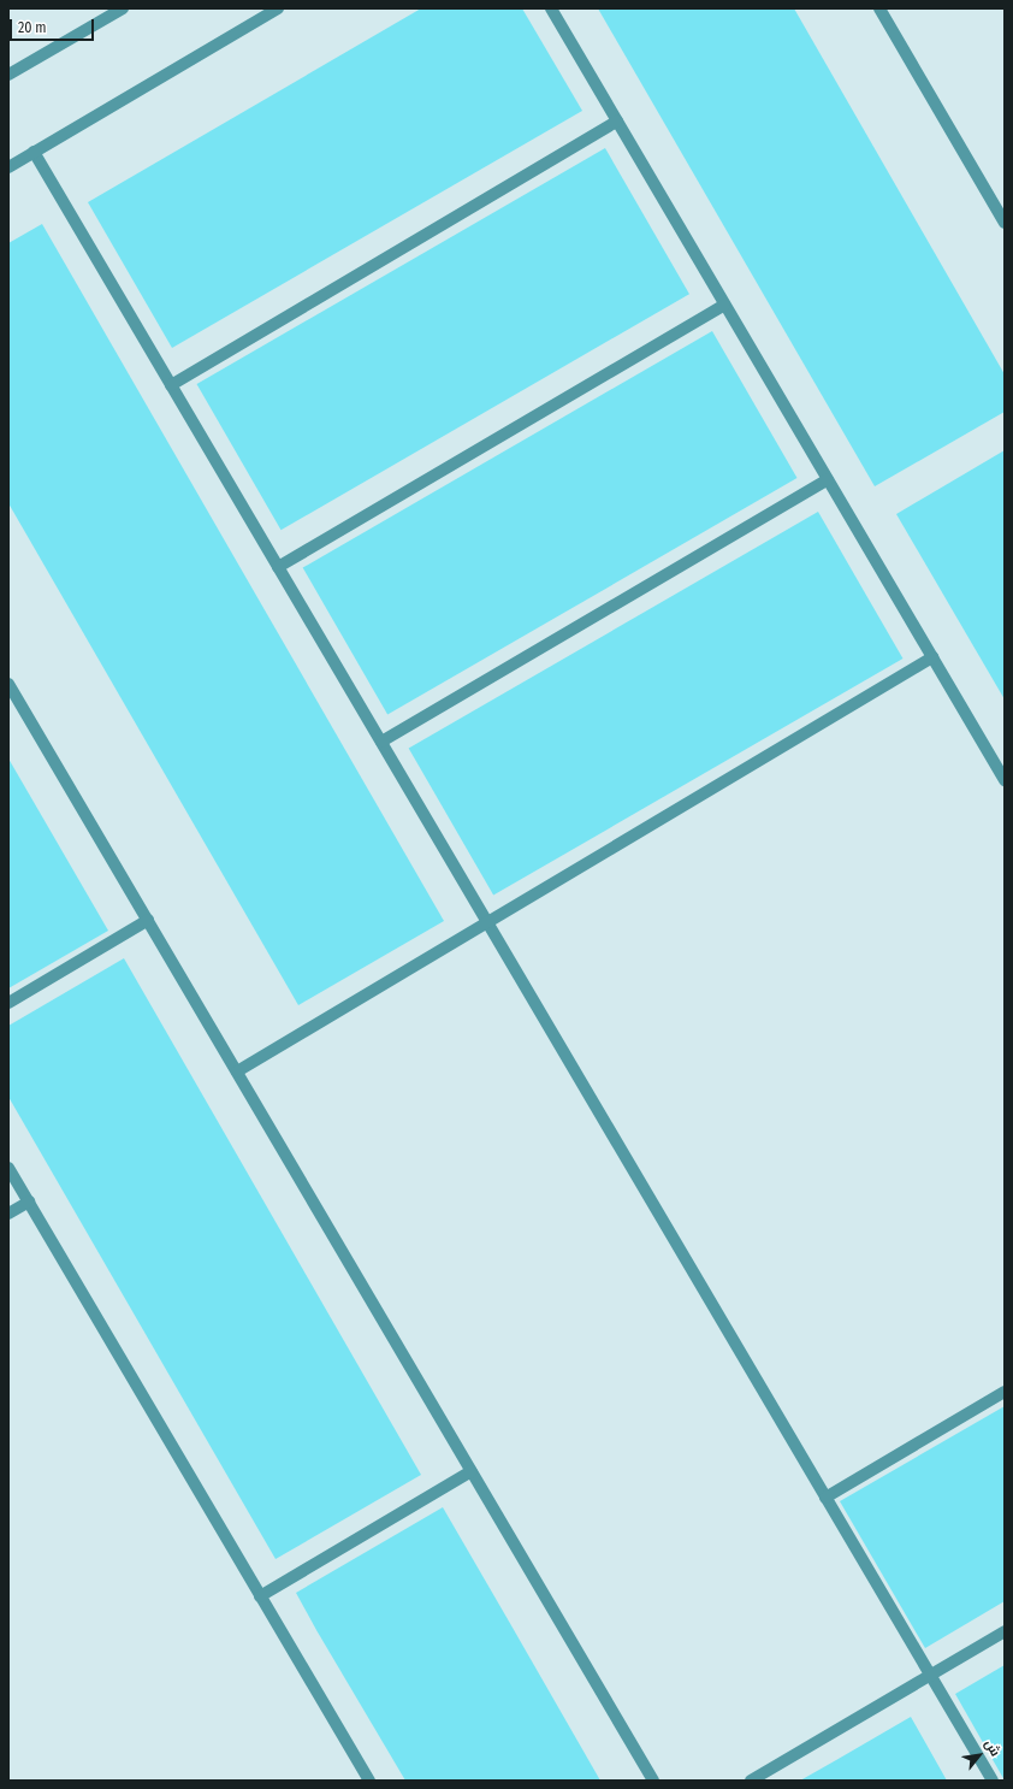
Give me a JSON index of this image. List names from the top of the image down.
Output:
{
  "scale_bar": "20 m",
  "north": "top right"
}
